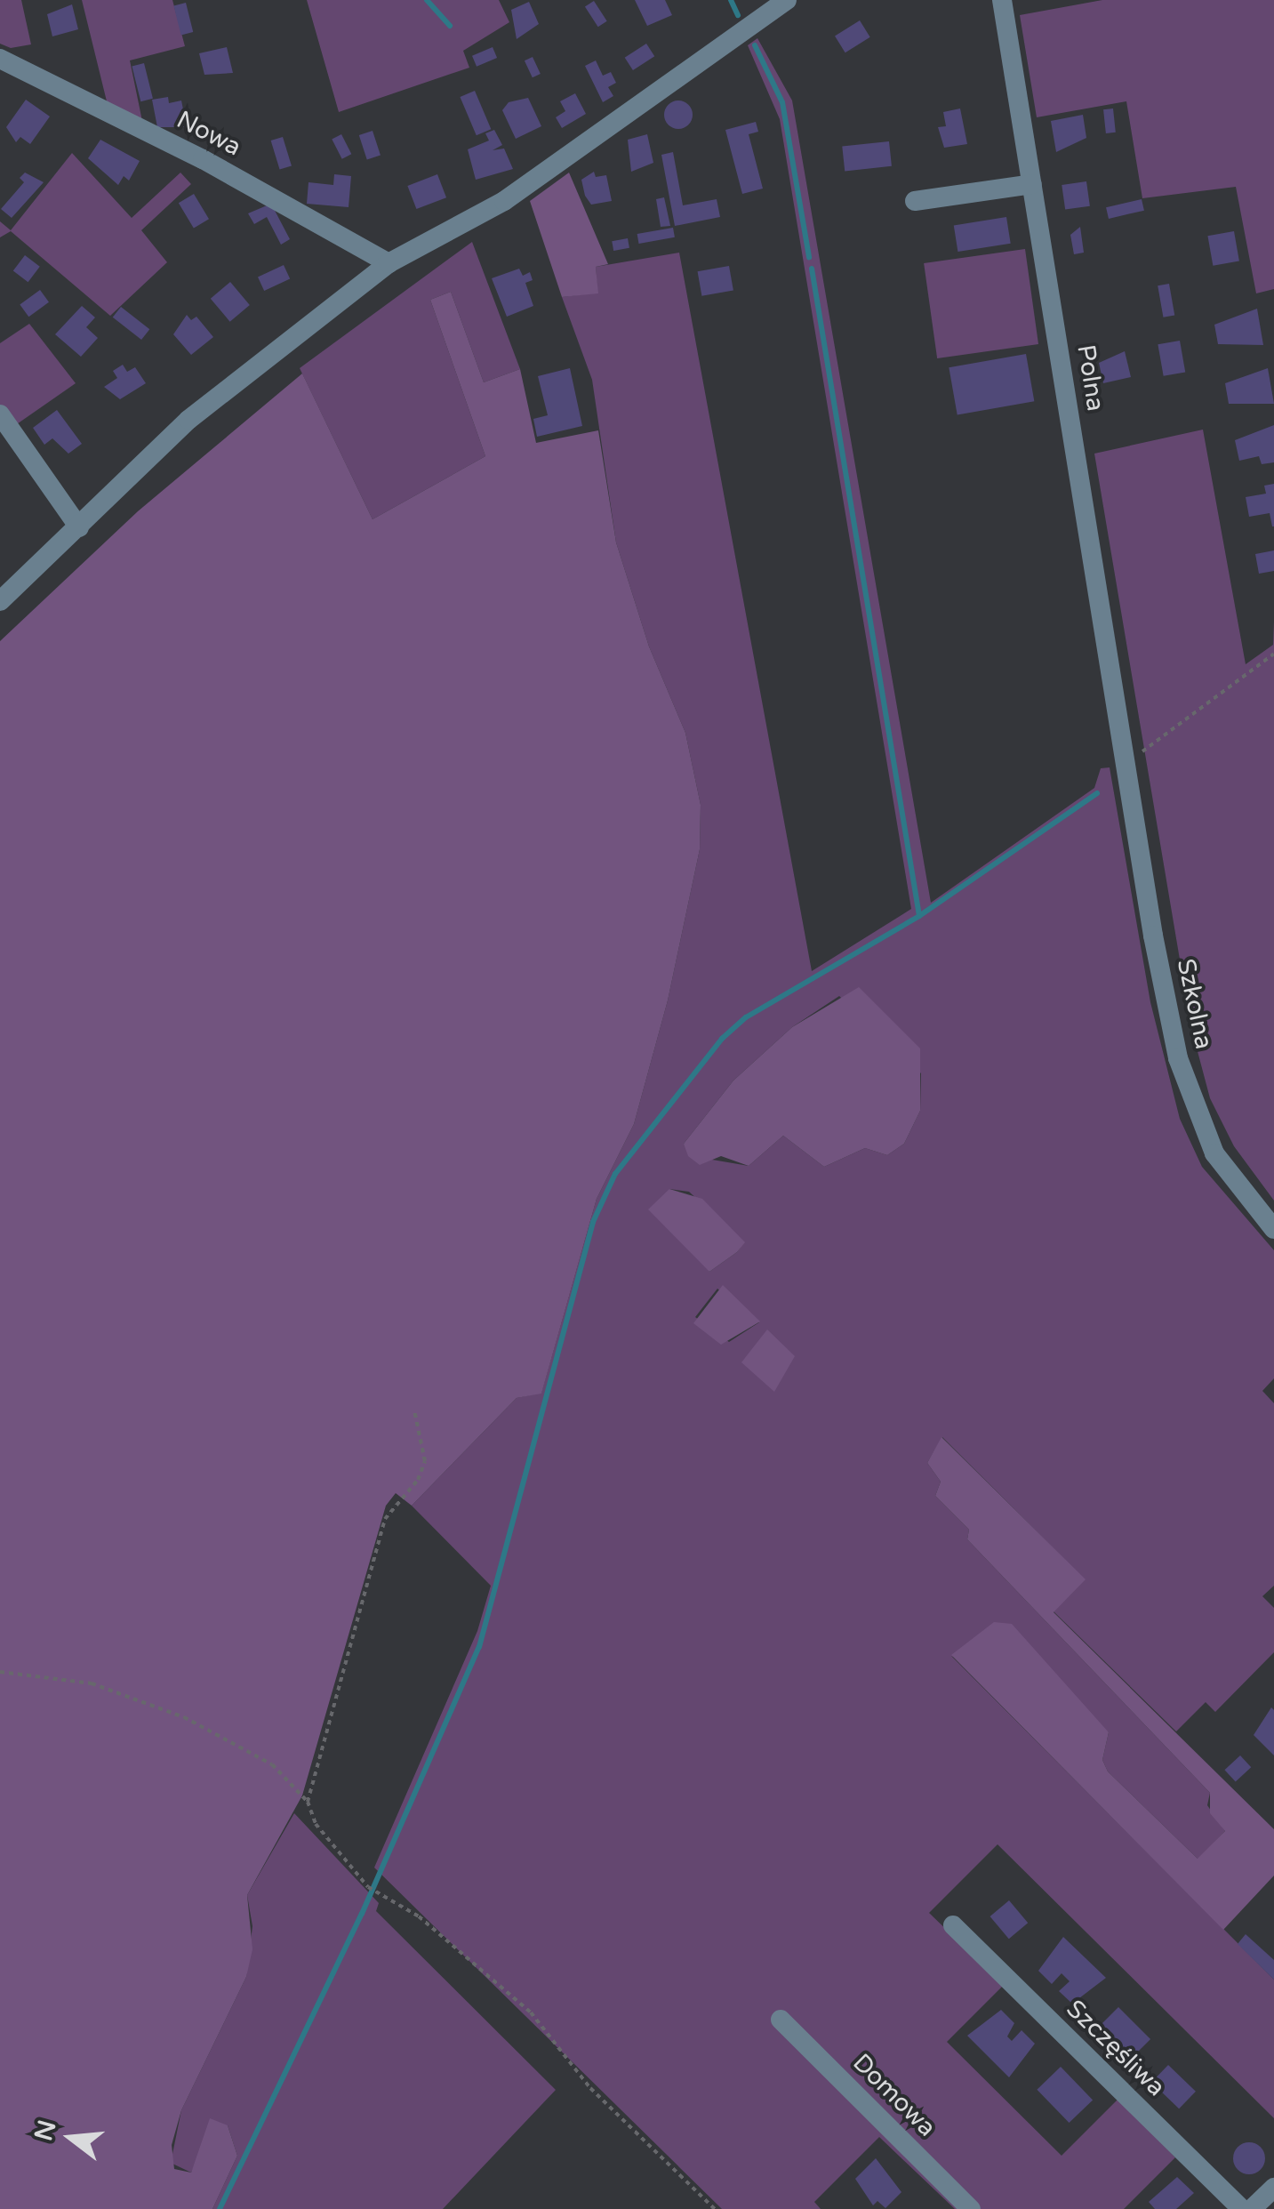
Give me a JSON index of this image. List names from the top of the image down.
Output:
{
  "streets": {
    "street": [
      "Nowa",
      "Polna",
      "Szkolna",
      "Szczęśliwa",
      "Domowa"
    ]
  },
  "crossings": [
    ["Polna", "Szkolna"]
  ],
  "north": "left"
}
